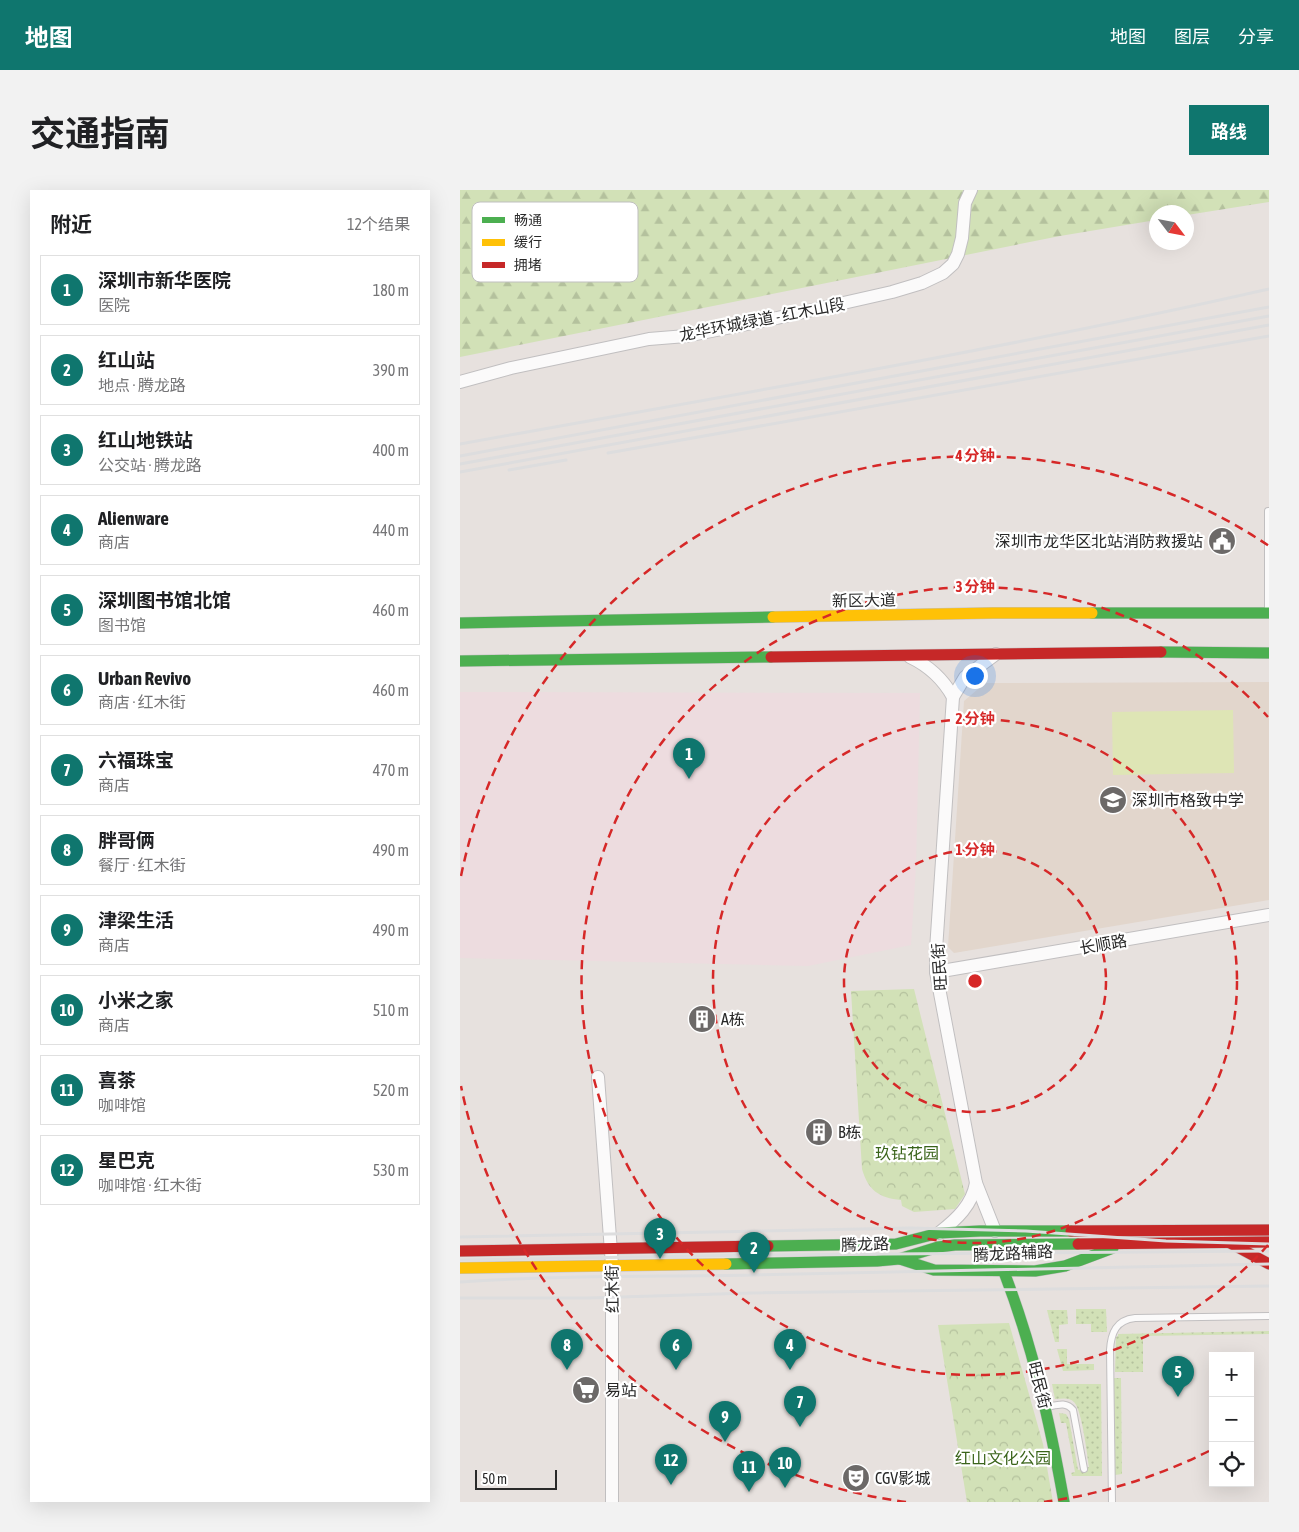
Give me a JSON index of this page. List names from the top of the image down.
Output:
{
  "streets": {
    "main road": [
      "新区大道",
      "旺民街",
      "腾龙路",
      "腾龙路辅路"
    ],
    "street": ["龙华环城绿道 - 红木山段", "长顺路", "红木街"]
  },
  "crossings": [
    ["长顺路", "旺民街"],
    ["旺民街", "腾龙路"],
    ["旺民街", "腾龙路辅路"],
    ["腾龙路", "腾龙路辅路"],
    ["腾龙路", "红木街"]
  ],
  "parks": ["玖钻花园", "红山文化公园"],
  "places": {
    "public building": ["深圳市龙华区北站消防救援站"],
    "school or university": ["深圳市格致中学"],
    "building": ["A栋", "B栋"],
    "supermarket": ["易站"],
    "theatre": ["CGV影城"]
  },
  "legend": ["畅通", "缓行", "拥堵"],
  "scale_bar": "50 m",
  "north": "bottom right",
  "page": {
    "header": "地图",
    "nav": ["地图", "图层", "分享"],
    "title": "交通指南",
    "buttons": "路线",
    "heading": ["附近", "12个结果"],
    "list": [
      {
        "mark": "1",
        "name": "深圳市新华医院",
        "note": "医院",
        "value": "180 m"
      },
      {
        "mark": "2",
        "name": "红山站",
        "note": "地点 · 腾龙路",
        "value": "390 m"
      },
      {
        "mark": "3",
        "name": "红山地铁站",
        "note": "公交站 · 腾龙路",
        "value": "400 m"
      },
      {
        "mark": "4",
        "name": "Alienware",
        "note": "商店",
        "value": "440 m"
      },
      {
        "mark": "5",
        "name": "深圳图书馆北馆",
        "note": "图书馆",
        "value": "460 m"
      },
      {
        "mark": "6",
        "name": "Urban Revivo",
        "note": "商店 · 红木街",
        "value": "460 m"
      },
      {
        "mark": "7",
        "name": "六福珠宝",
        "note": "商店",
        "value": "470 m"
      },
      {
        "mark": "8",
        "name": "胖哥俩",
        "note": "餐厅 · 红木街",
        "value": "490 m"
      },
      {
        "mark": "9",
        "name": "津梁生活",
        "note": "商店",
        "value": "490 m"
      },
      {
        "mark": "10",
        "name": "小米之家",
        "note": "商店",
        "value": "510 m"
      },
      {
        "mark": "11",
        "name": "喜茶",
        "note": "咖啡馆",
        "value": "520 m"
      },
      {
        "mark": "12",
        "name": "星巴克",
        "note": "咖啡馆 · 红木街",
        "value": "530 m"
      }
    ],
    "pins": [
      "1",
      "3",
      "2",
      "4",
      "6",
      "8",
      "5",
      "7",
      "9",
      "12",
      "10",
      "11"
    ],
    "map_buttons": ["+", "−"],
    "scale": "50 m"
  },
  "rings": [
    "4 分钟",
    "3 分钟",
    "2 分钟",
    "1 分钟"
  ]
}
